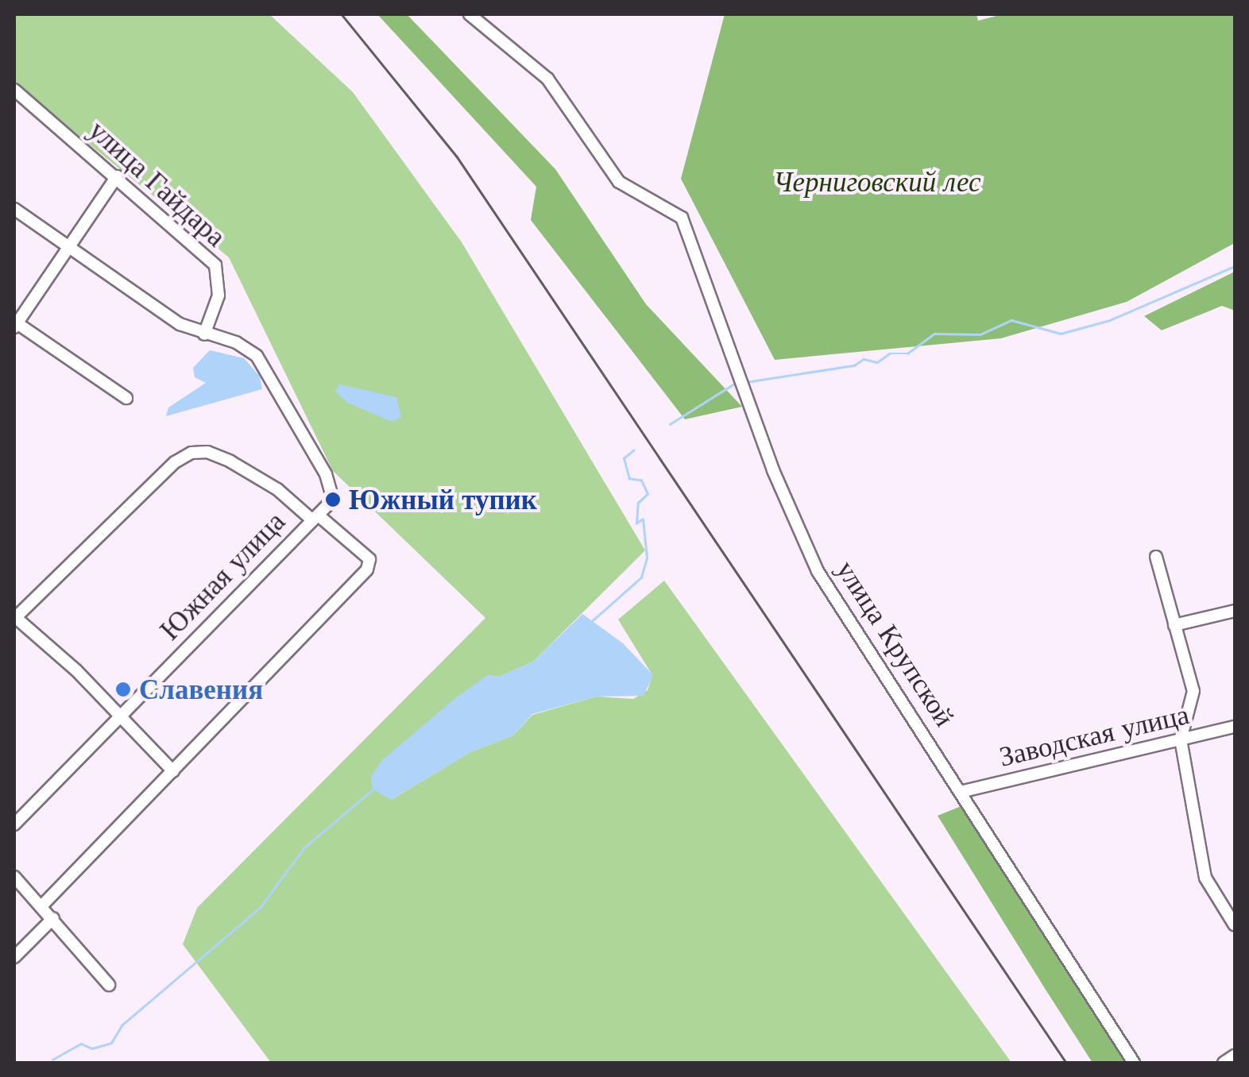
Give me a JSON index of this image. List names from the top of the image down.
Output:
{
  "streets": {
    "street": [
      "улица Гайдара",
      "Южная улица",
      "улица Крупской",
      "Заводская улица"
    ]
  },
  "crossings": [
    ["улица Гайдара", "Южная улица"],
    ["улица Крупской", "Заводская улица"]
  ],
  "parks": ["Черниговский лес"],
  "places": ["Южный тупик", "Славения"]
}
